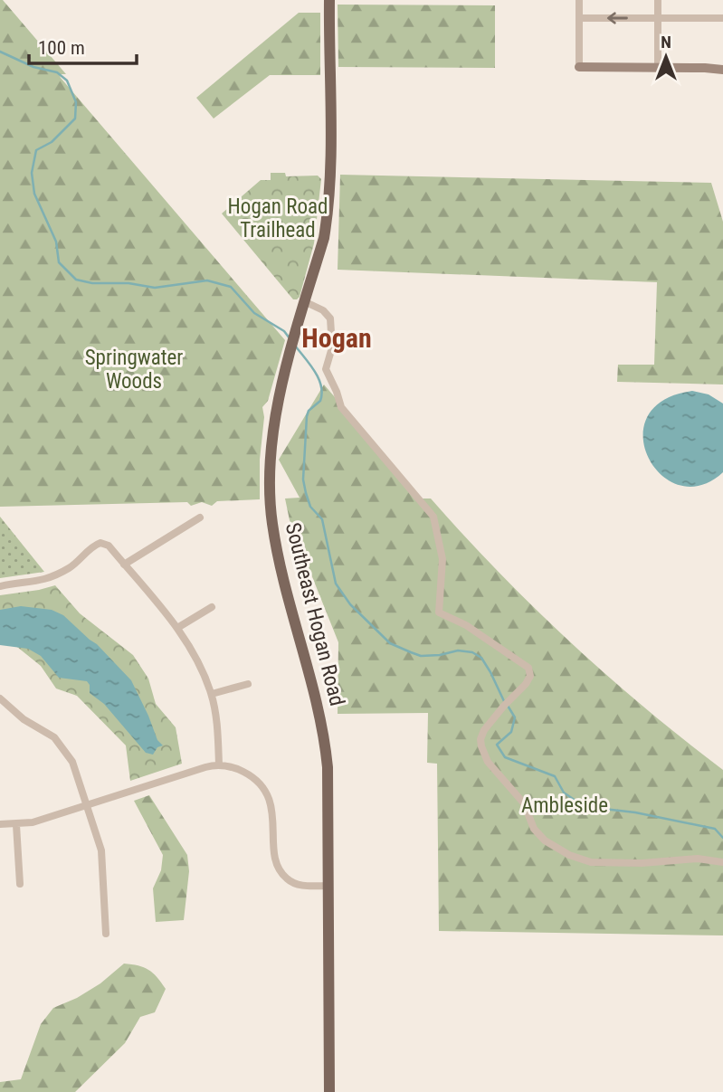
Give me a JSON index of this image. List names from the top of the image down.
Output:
{
  "streets": {
    "main road": ["Southeast Hogan Road"]
  },
  "districts": ["Hogan"],
  "parks": ["Hogan Road Trailhead", "Springwater Woods", "Ambleside"],
  "scale_bar": "100 m",
  "north": "top"
}
